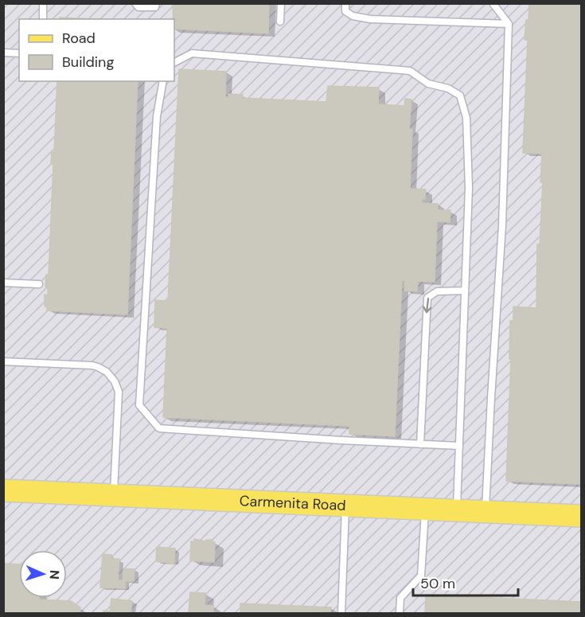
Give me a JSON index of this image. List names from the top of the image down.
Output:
{
  "streets": {
    "main road": ["Carmenita Road"]
  },
  "legend": ["Road", "Building"],
  "scale_bar": "50 m",
  "north": "right"
}
